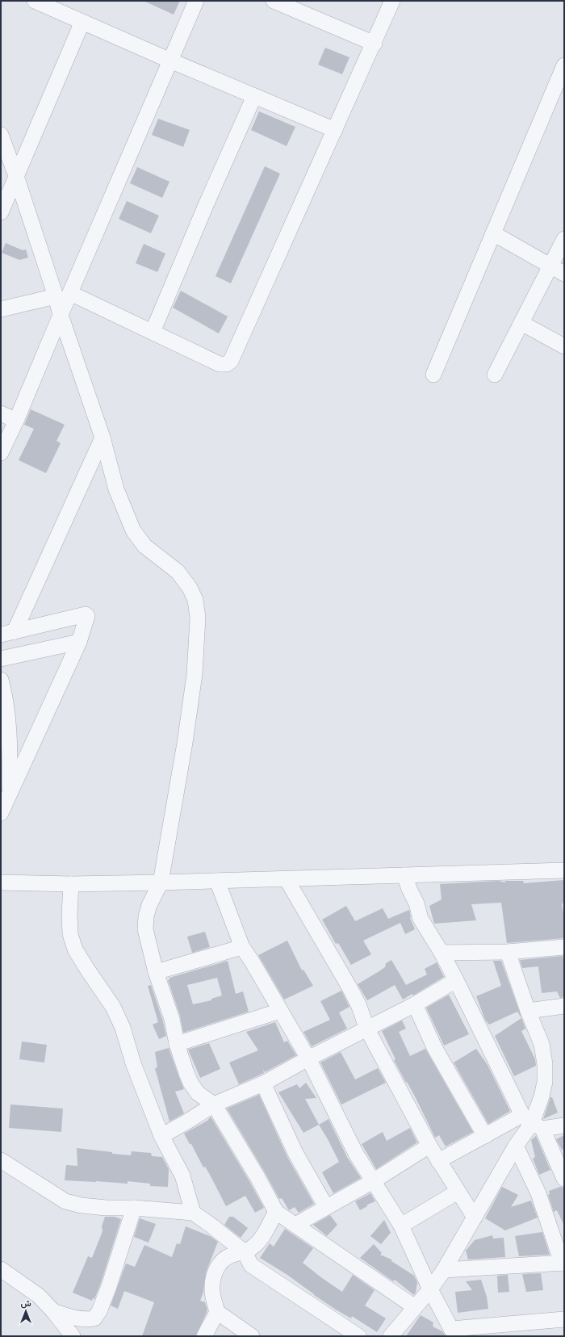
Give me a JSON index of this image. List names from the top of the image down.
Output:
{
  "north": "top"
}
